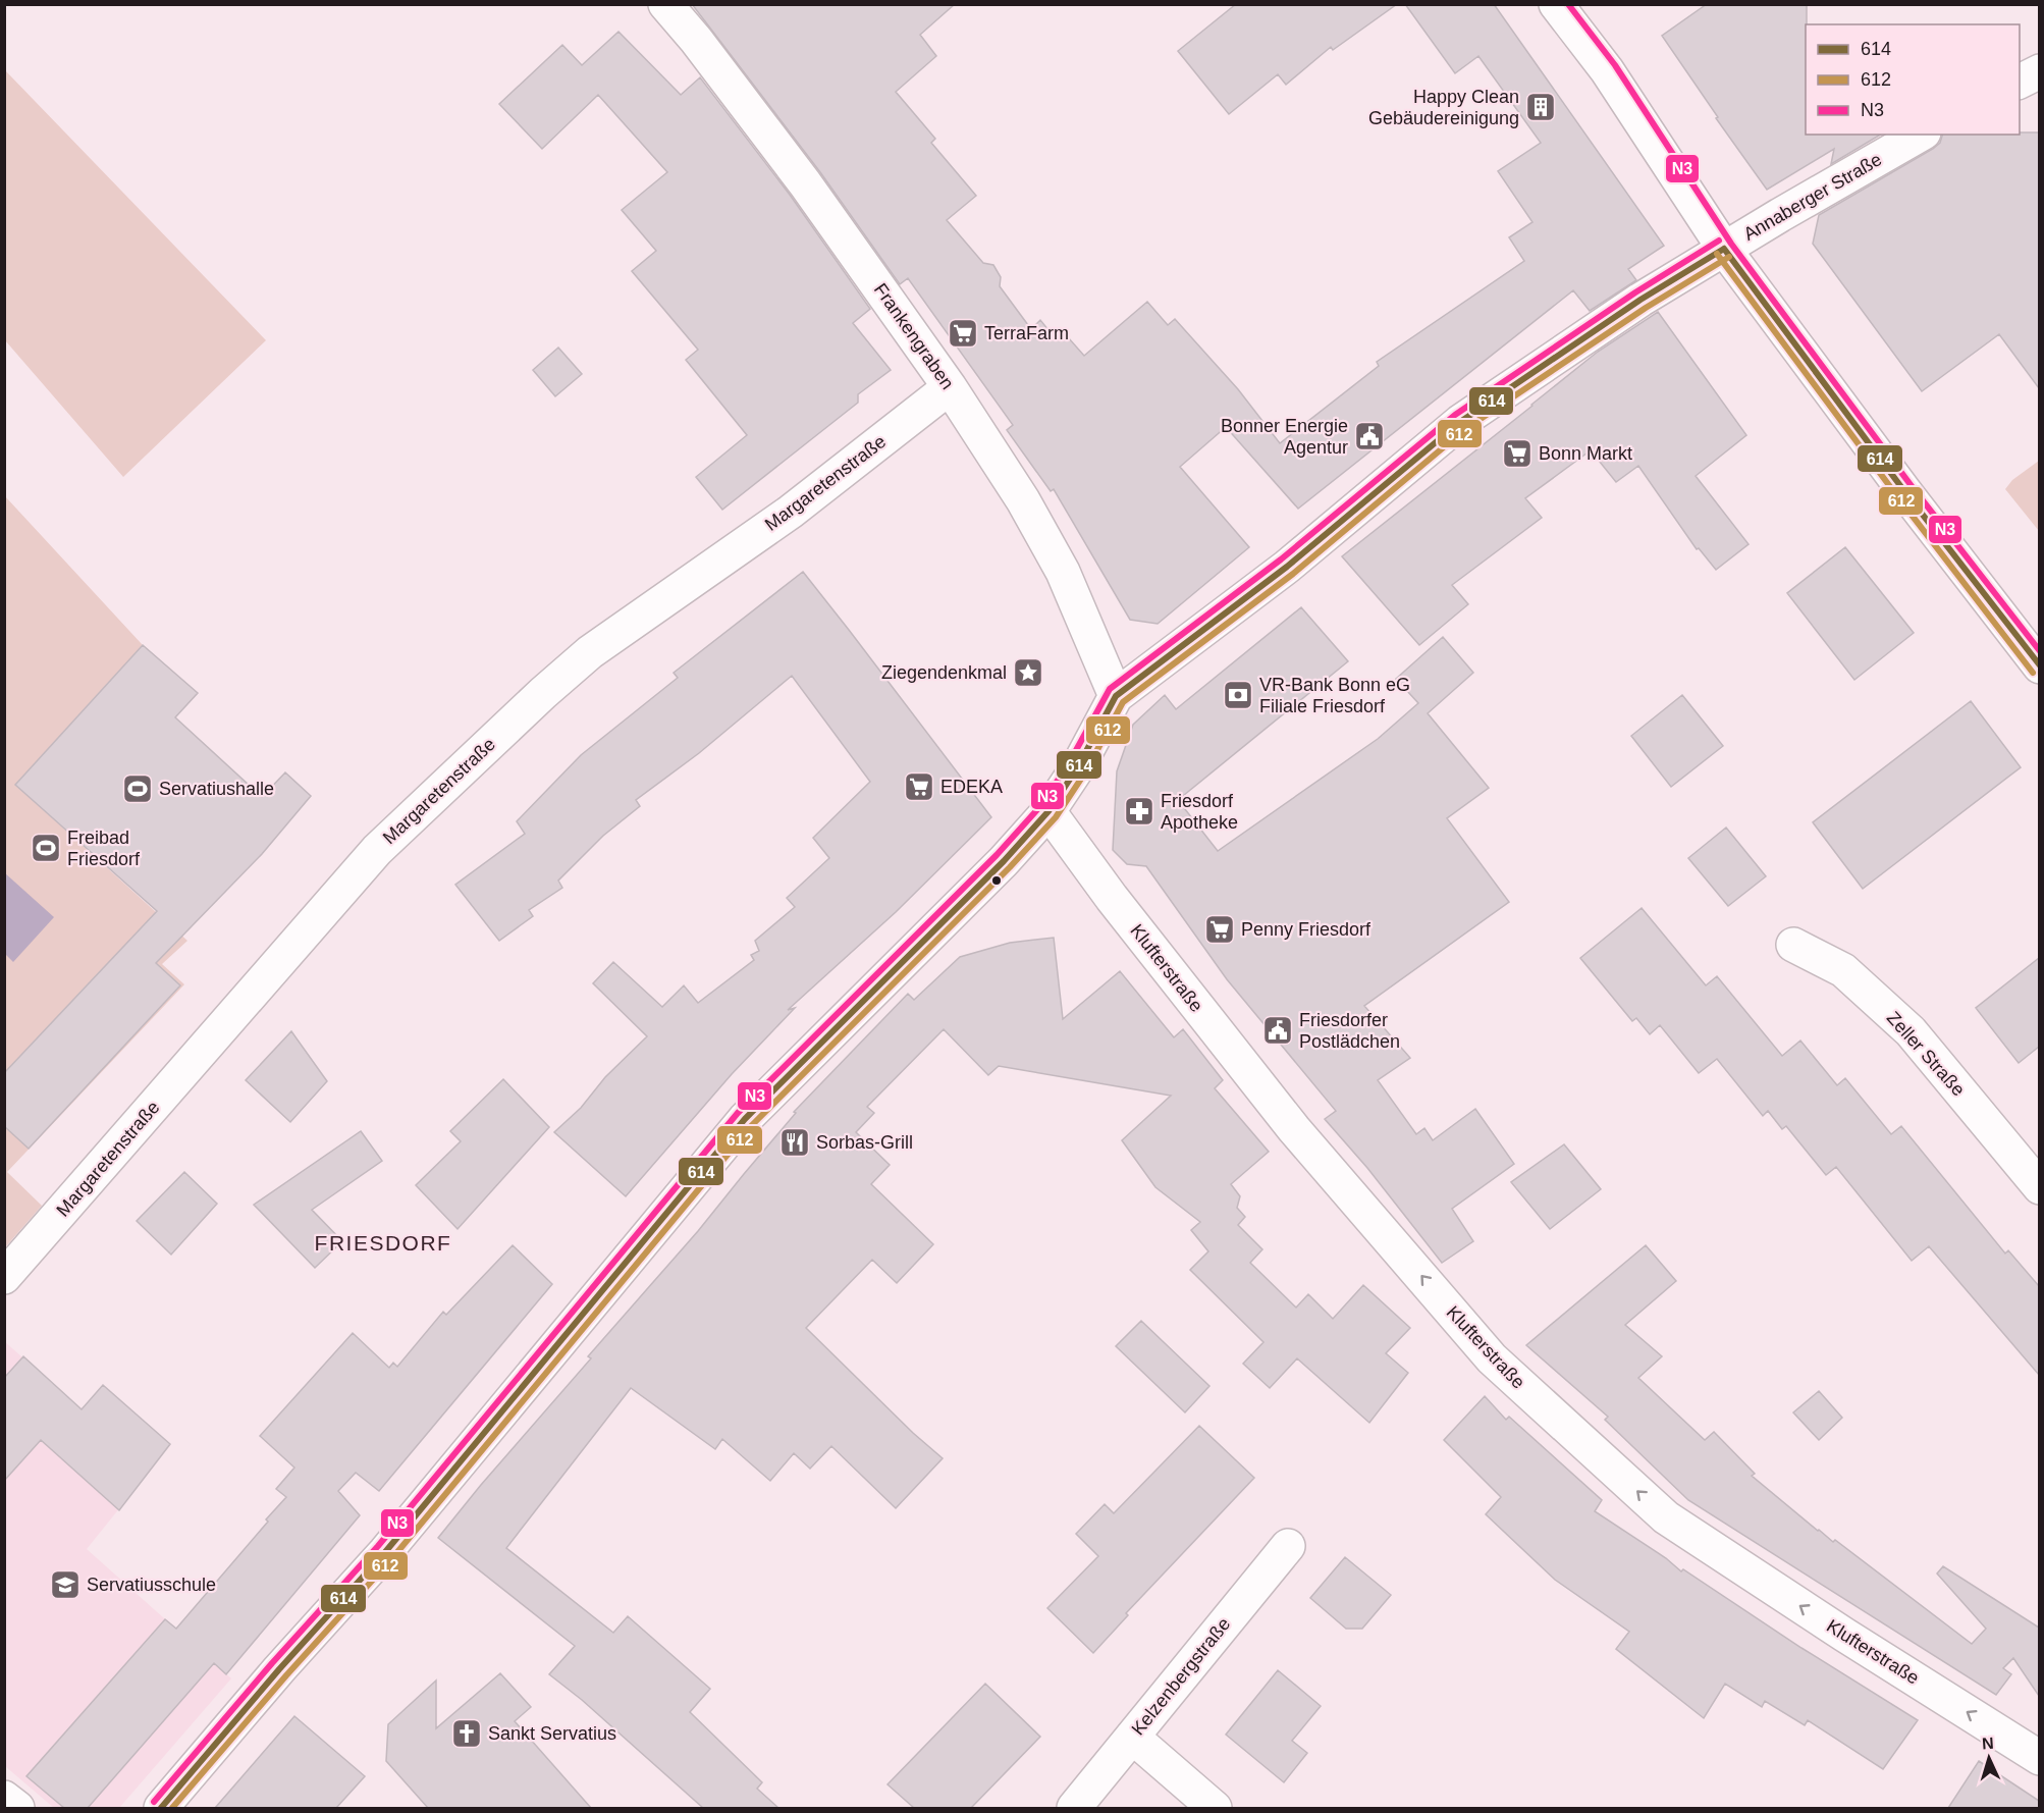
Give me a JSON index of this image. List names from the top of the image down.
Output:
{
  "streets": {
    "street": [
      "Annaberger Straße",
      "Frankengraben",
      "Margaretenstraße",
      "Klufterstraße",
      "Zeller Straße",
      "Kelzenbergstraße"
    ]
  },
  "crossings": [
    ["Annaberger Straße", "Frankengraben"],
    ["Annaberger Straße", "Klufterstraße"],
    ["Frankengraben", "Margaretenstraße"]
  ],
  "one_way": ["Klufterstraße"],
  "districts": ["FRIESDORF"],
  "places": {
    "building": ["Happy Clean Gebäudereinigung"],
    "supermarket": [
      "TerraFarm",
      "Bonn Markt",
      "EDEKA",
      "Penny Friesdorf"
    ],
    "public building": ["Bonner Energie Agentur", "Friesdorfer Postlädchen"],
    "place": ["Ziegendenkmal"],
    "bank": ["VR-Bank Bonn eG Filiale Friesdorf"],
    "sports": ["Servatiushalle", "Freibad Friesdorf"],
    "pharmacy": ["Friesdorf Apotheke"],
    "restaurant": ["Sorbas-Grill"],
    "school or university": ["Servatiusschule"],
    "church": ["Sankt Servatius"]
  },
  "lines": ["transit line N3", "transit line 614", "transit line 612"],
  "legend": ["614", "612", "N3"],
  "north": "top"
}
